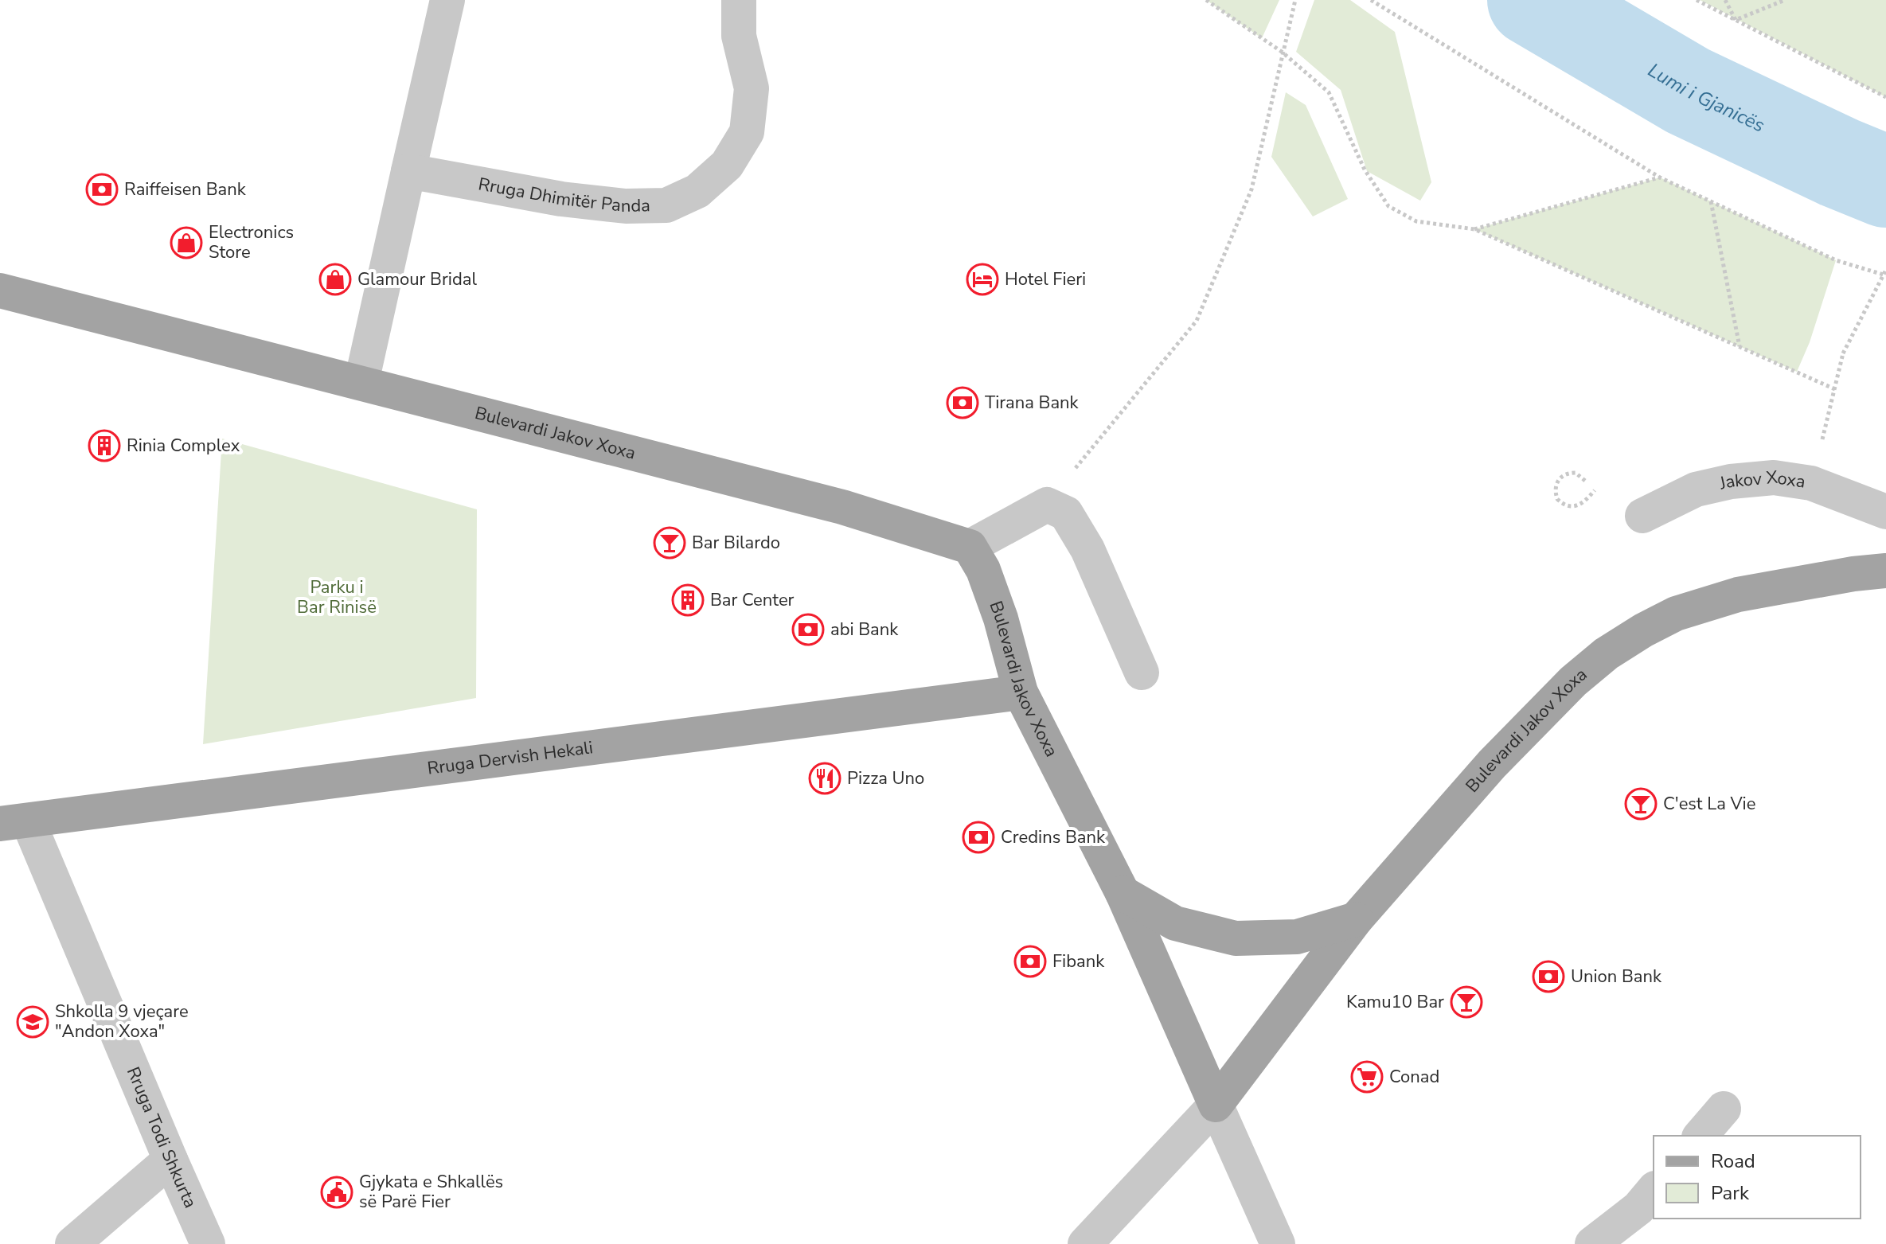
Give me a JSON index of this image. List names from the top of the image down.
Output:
{
  "streets": {
    "main road": ["Bulevardi Jakov Xoxa", "Rruga Dervish Hekali"],
    "street": ["Rruga Dhimitër Panda", "Jakov Xoxa", "Rruga Todi Shkurta"]
  },
  "crossings": [
    ["Bulevardi Jakov Xoxa", "Rruga Dervish Hekali"],
    ["Rruga Dervish Hekali", "Rruga Todi Shkurta"]
  ],
  "water": ["Lumi i Gjanicës"],
  "parks": ["Parku i Bar Rinisë"],
  "places": {
    "bank": [
      "Raiffeisen Bank",
      "Tirana Bank",
      "abi Bank",
      "Credins Bank",
      "Fibank",
      "Union Bank"
    ],
    "shop": ["Electronics Store", "Glamour Bridal"],
    "hotel": ["Hotel Fieri"],
    "building": ["Rinia Complex", "Bar Center"],
    "bar": ["Bar Bilardo", "C'est La Vie", "Kamu10 Bar"],
    "restaurant": ["Pizza Uno"],
    "school or university": ["Shkolla 9 vjeçare \"Andon Xoxa\""],
    "supermarket": ["Conad"],
    "public building": ["Gjykata e Shkallës së Parë Fier"]
  },
  "legend": ["Road", "Park"]
}
